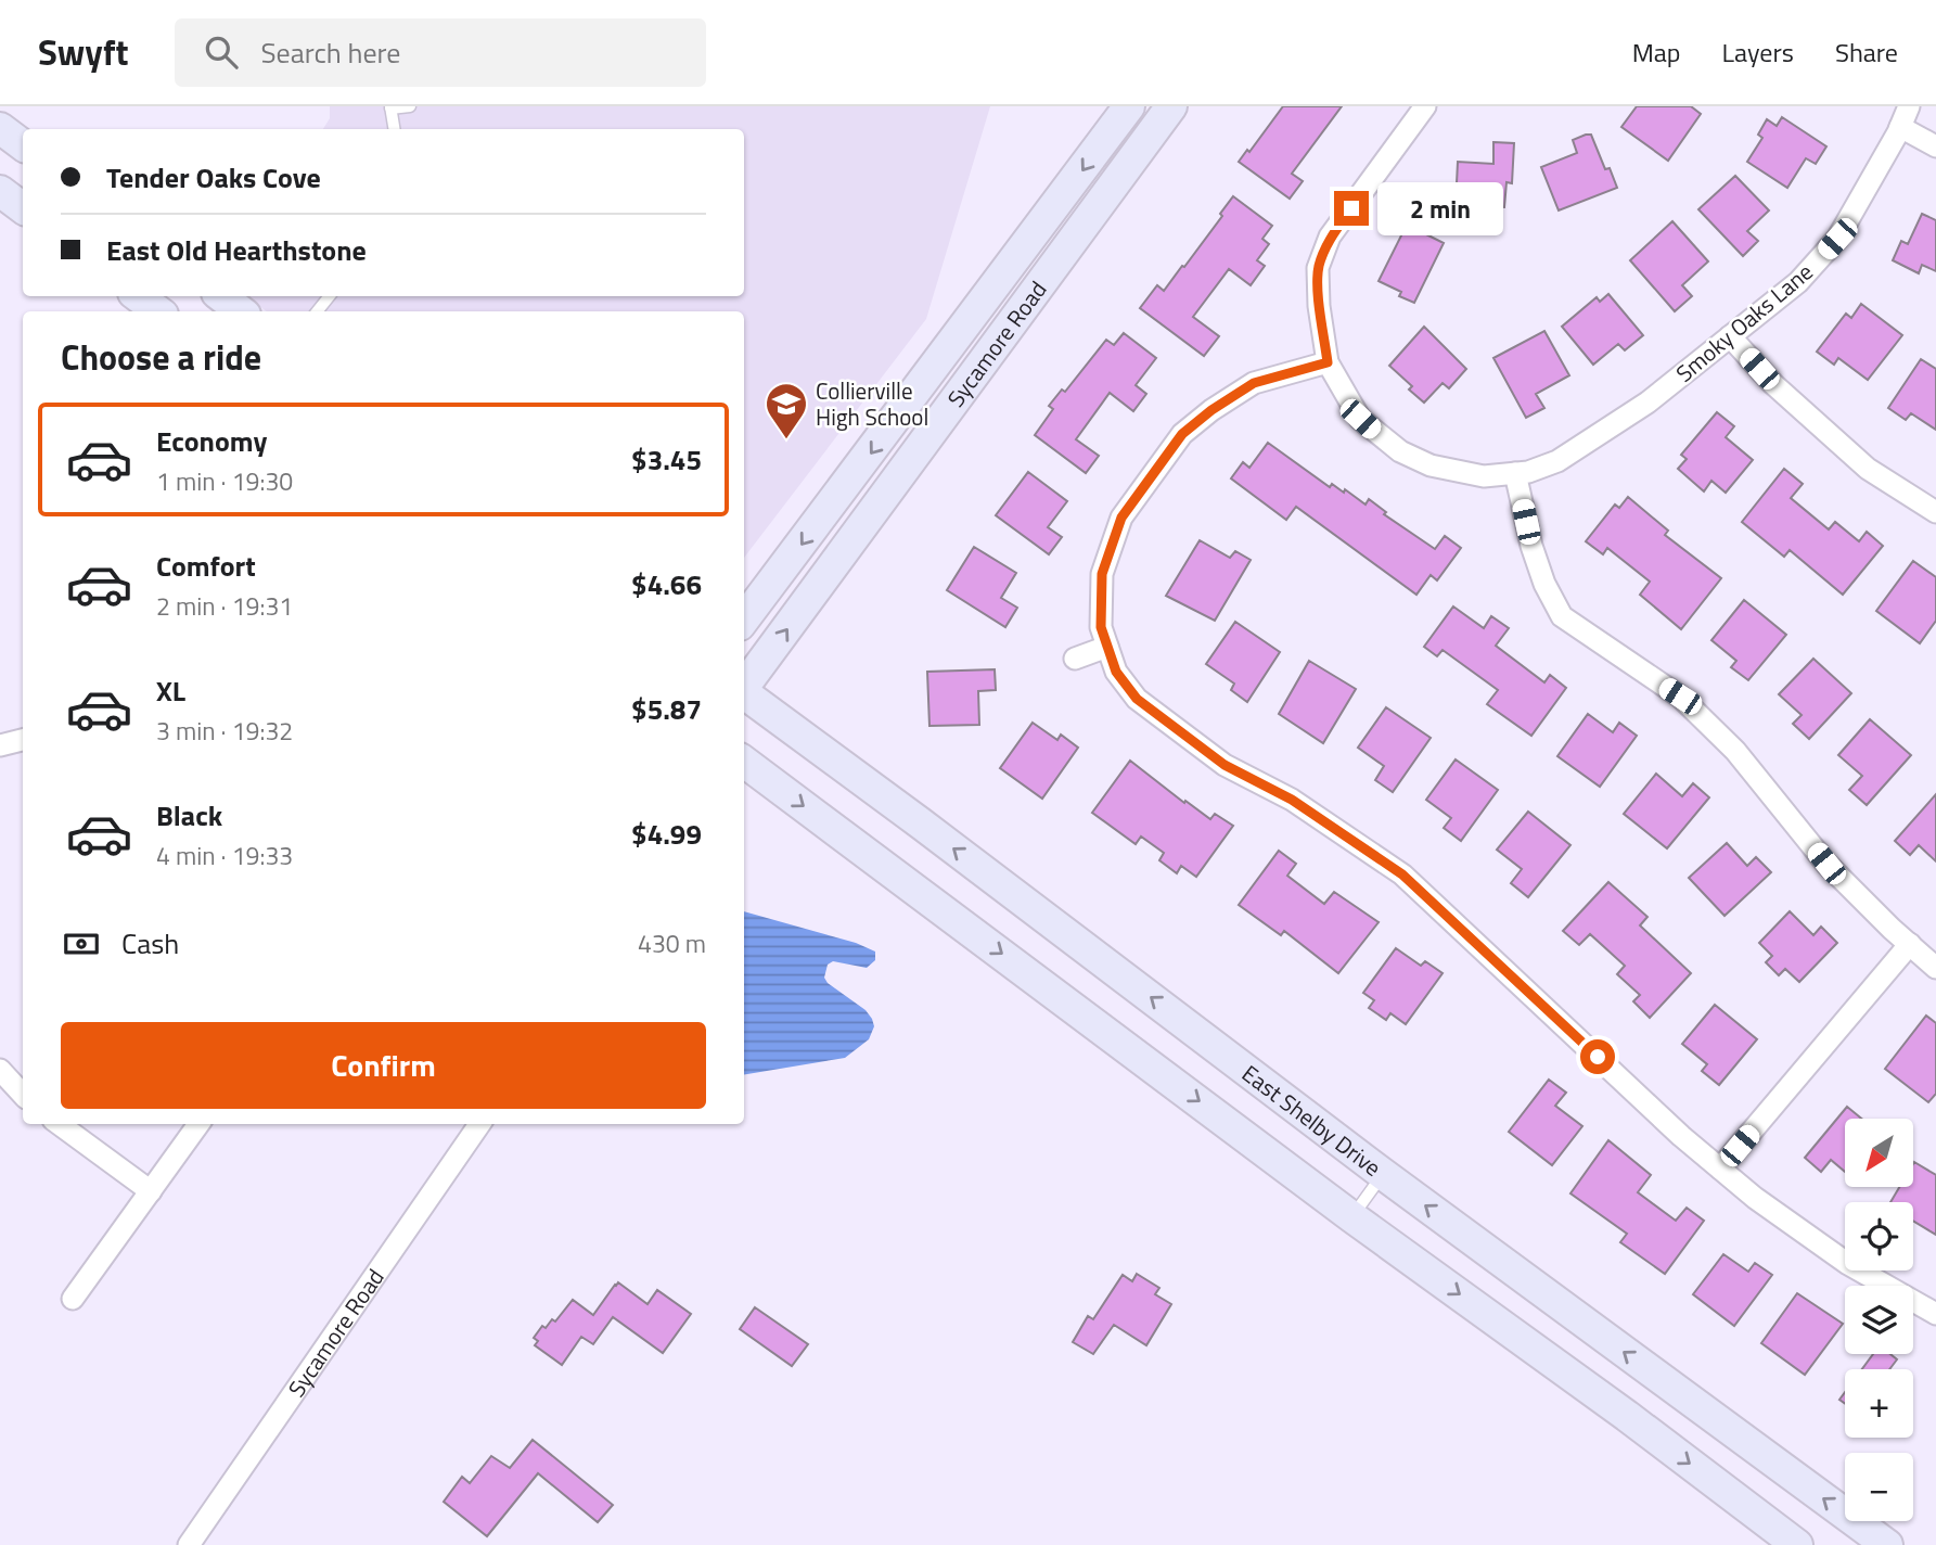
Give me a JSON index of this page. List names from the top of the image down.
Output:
{
  "streets": {
    "main road": ["Sycamore Road", "East Shelby Drive"],
    "street": ["Smoky Oaks Lane"]
  },
  "places": {
    "school or university": ["Collierville High School"]
  },
  "north": "bottom left",
  "page": {
    "header": "Swyft",
    "search": "Search here",
    "nav": ["Map", "Layers", "Share"],
    "banner": ["Tender Oaks Cove", "East Old Hearthstone"],
    "bubble": "2 min",
    "heading": "Choose a ride",
    "list": [
      {
        "name": "Economy",
        "note": "1 min · 19:30",
        "value": "$3.45"
      },
      {
        "name": "Comfort",
        "note": "2 min · 19:31",
        "value": "$4.66"
      },
      {
        "name": "XL",
        "note": "3 min · 19:32",
        "value": "$5.87"
      },
      {
        "name": "Black",
        "note": "4 min · 19:33",
        "value": "$4.99"
      }
    ],
    "pay": ["Cash", "430 m"],
    "buttons": "Confirm",
    "map_buttons": ["+", "−"]
  }
}
